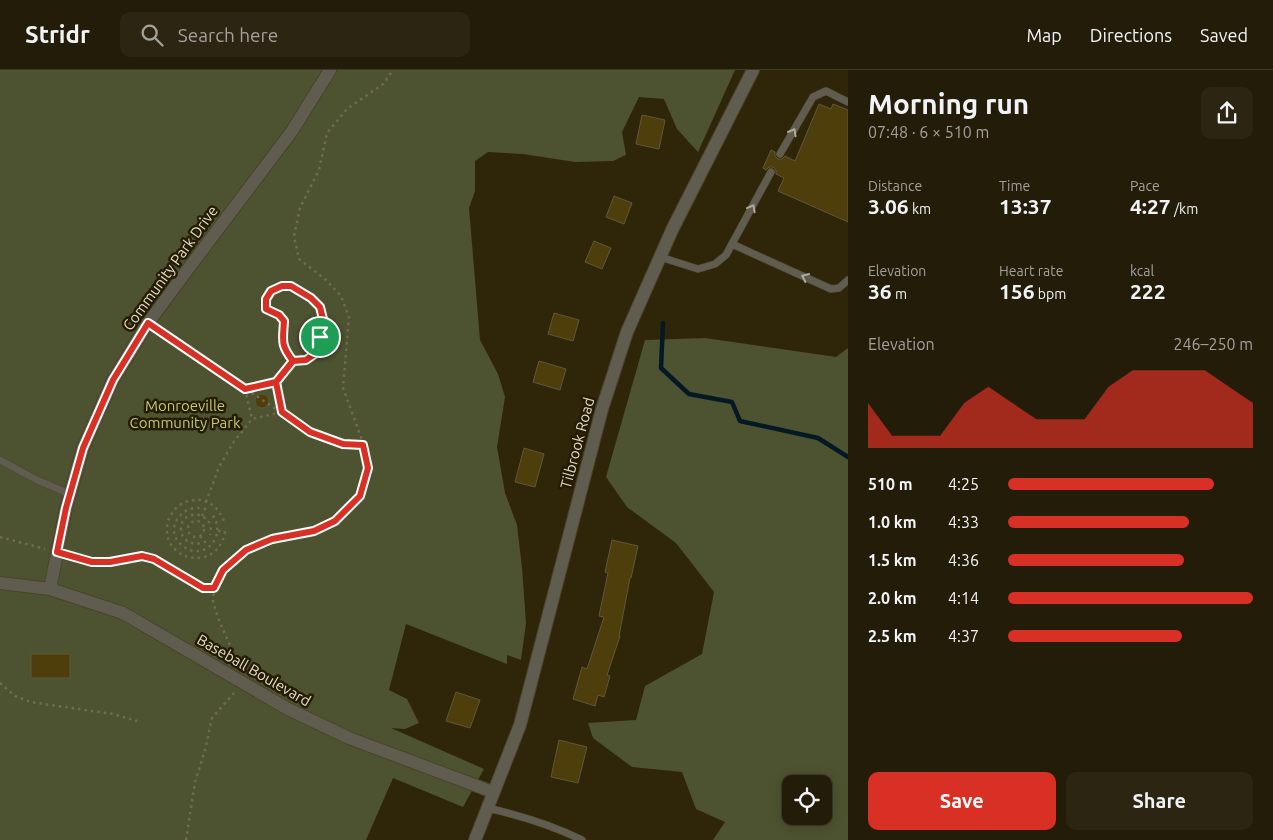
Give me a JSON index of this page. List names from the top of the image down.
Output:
{
  "streets": {
    "street": ["Community Park Drive", "Tilbrook Road", "Baseball Boulevard"]
  },
  "crossings": [
    ["Community Park Drive", "Baseball Boulevard"],
    ["Tilbrook Road", "Baseball Boulevard"]
  ],
  "parks": ["Monroeville Community Park"],
  "page": {
    "header": "Stridr",
    "search": "Search here",
    "nav": ["Map", "Directions", "Saved"],
    "heading": ["Morning run", "07:48 · 6 × 510 m"],
    "stats": [
      ["Distance", "3.06 km"],
      ["Time", "13:37"],
      ["Pace", "4:27 /km"],
      ["Elevation", "36 m"],
      ["Heart rate", "156 bpm"],
      ["kcal", "222"]
    ],
    "chart": ["Elevation", "246–250 m"],
    "list": [
      {
        "name": "510 m",
        "note": "4:25"
      },
      {
        "name": "1.0 km",
        "note": "4:33"
      },
      {
        "name": "1.5 km",
        "note": "4:36"
      },
      {
        "name": "2.0 km",
        "note": "4:14"
      },
      {
        "name": "2.5 km",
        "note": "4:37"
      }
    ],
    "buttons": ["Save", "Share"]
  }
}
